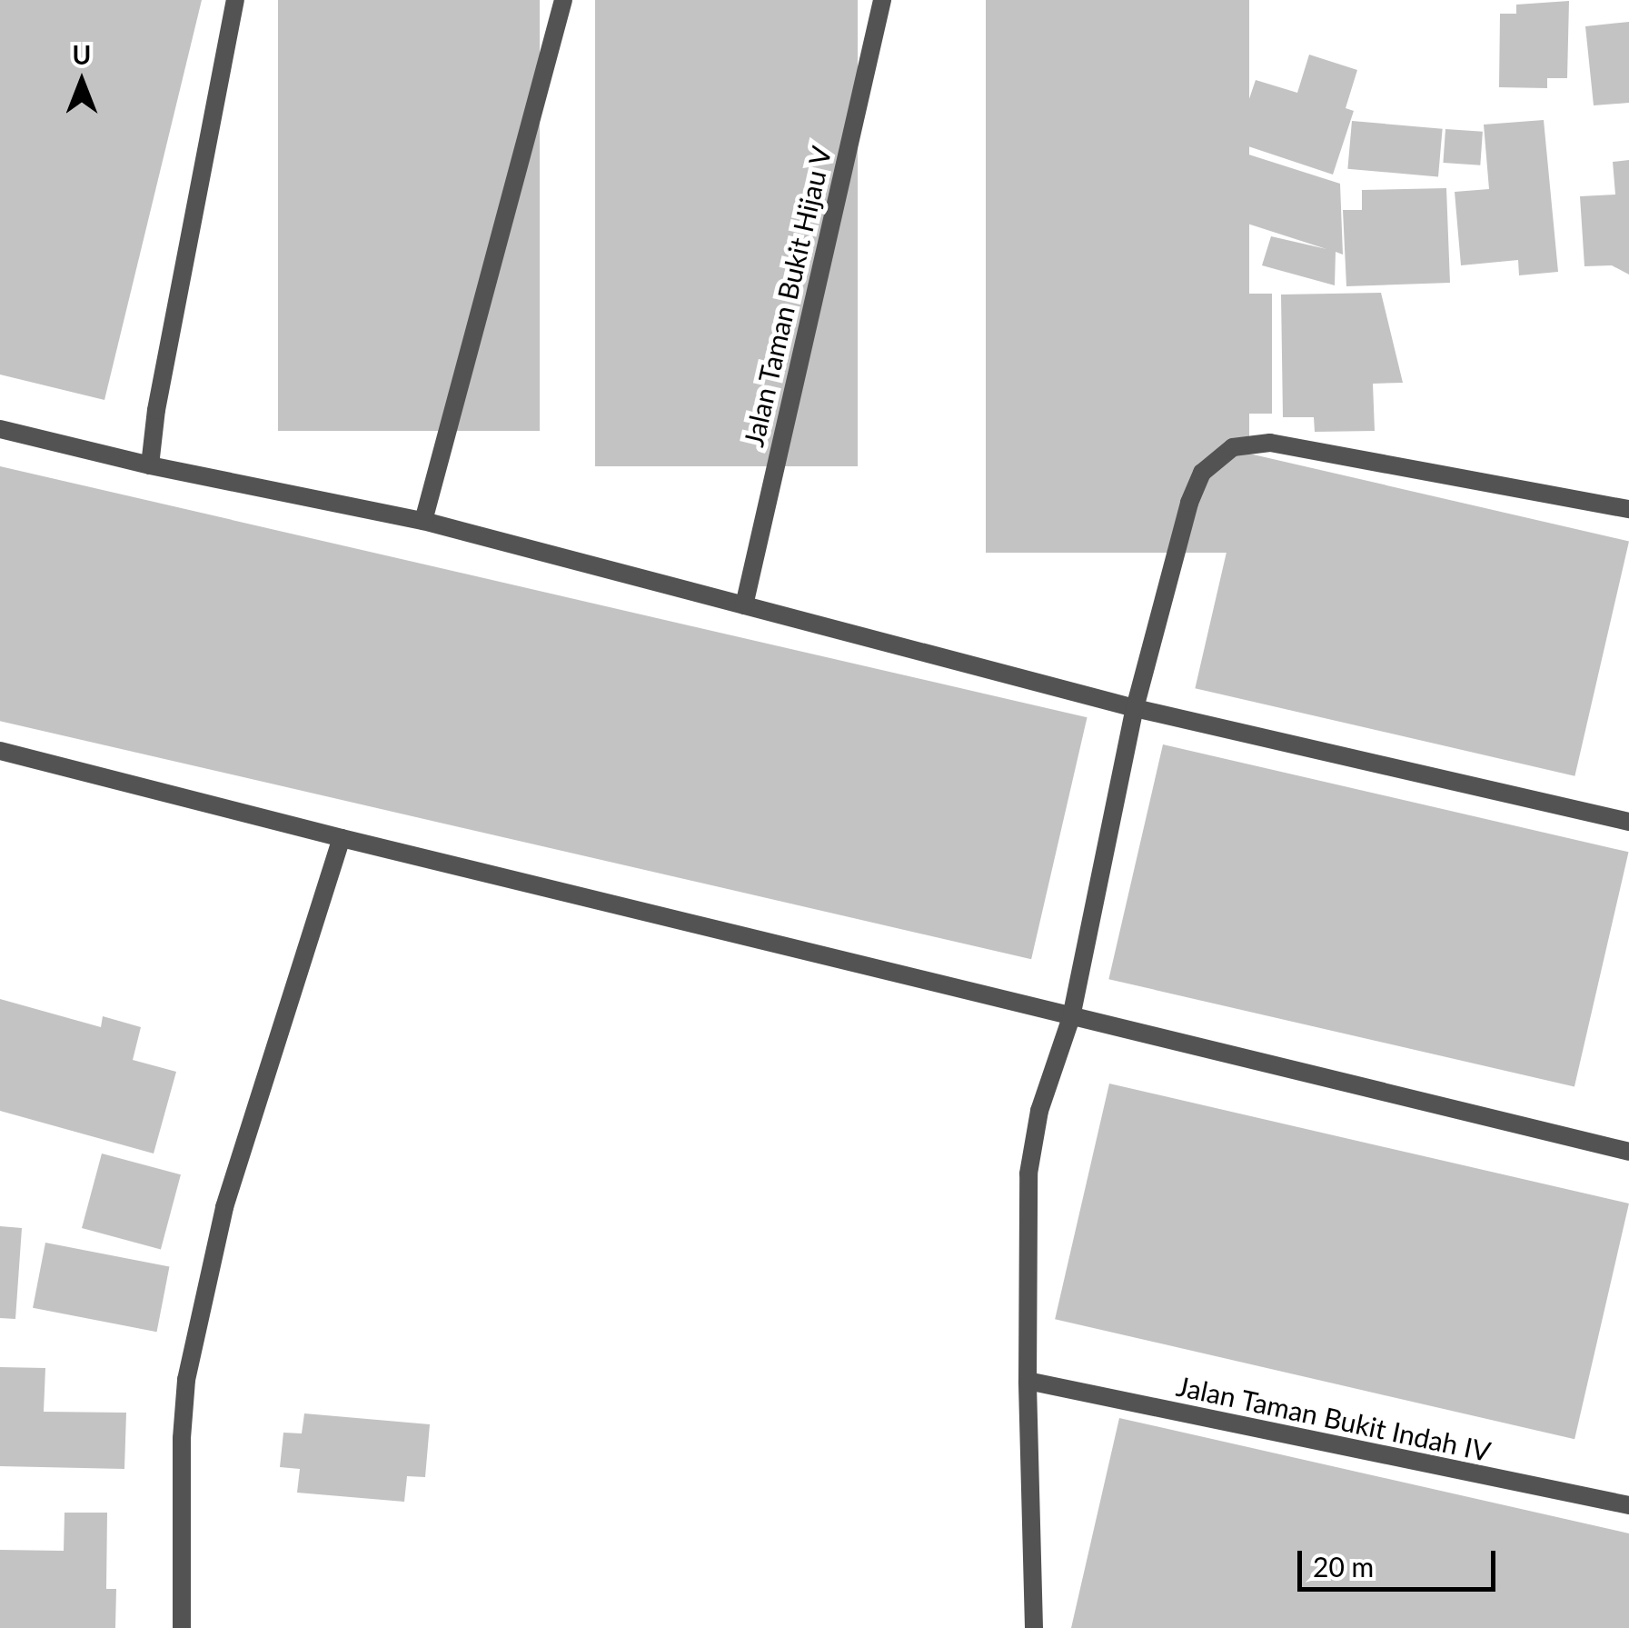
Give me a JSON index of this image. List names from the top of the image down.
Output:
{
  "streets": {
    "street": ["Jalan Taman Bukit Hijau V", "Jalan Taman Bukit Indah IV"]
  },
  "scale_bar": "20 m",
  "north": "top"
}
